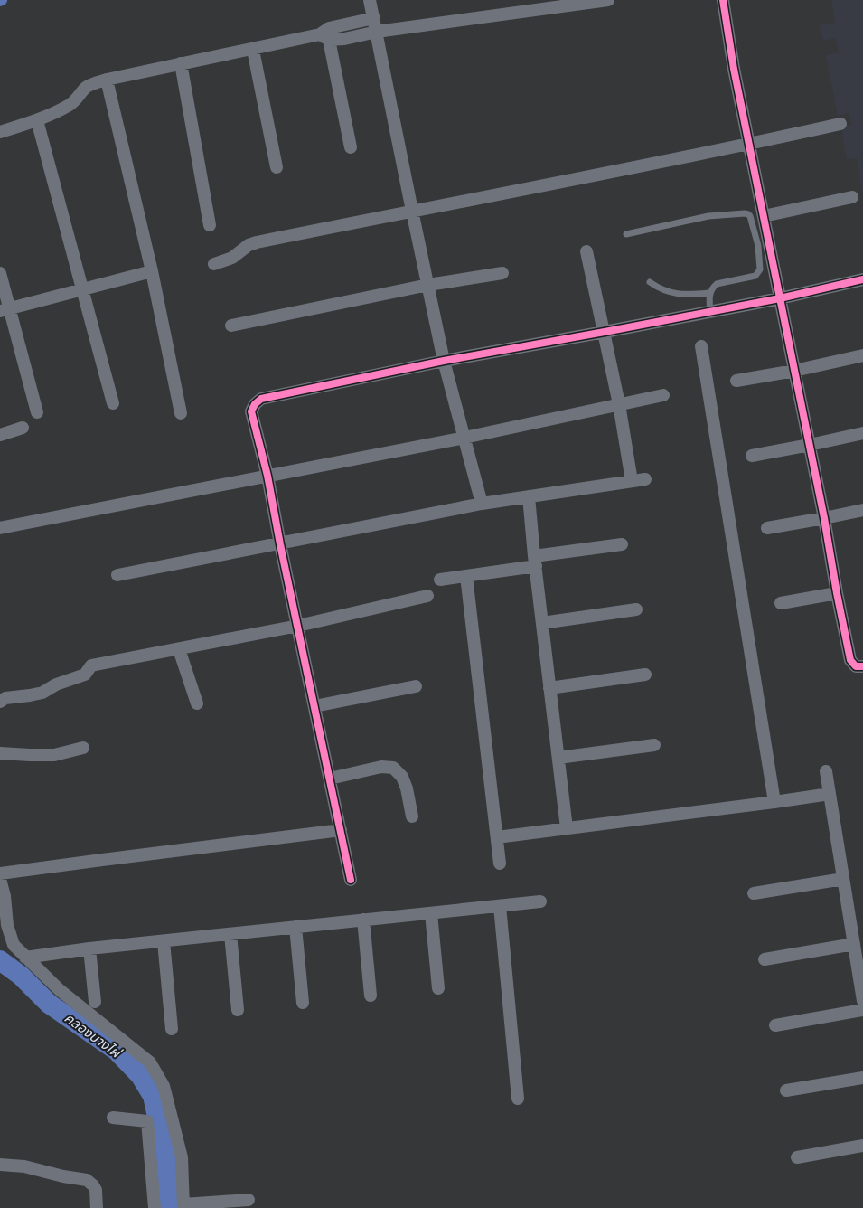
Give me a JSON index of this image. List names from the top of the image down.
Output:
{
  "water": ["คลองบางไผ่"]
}
